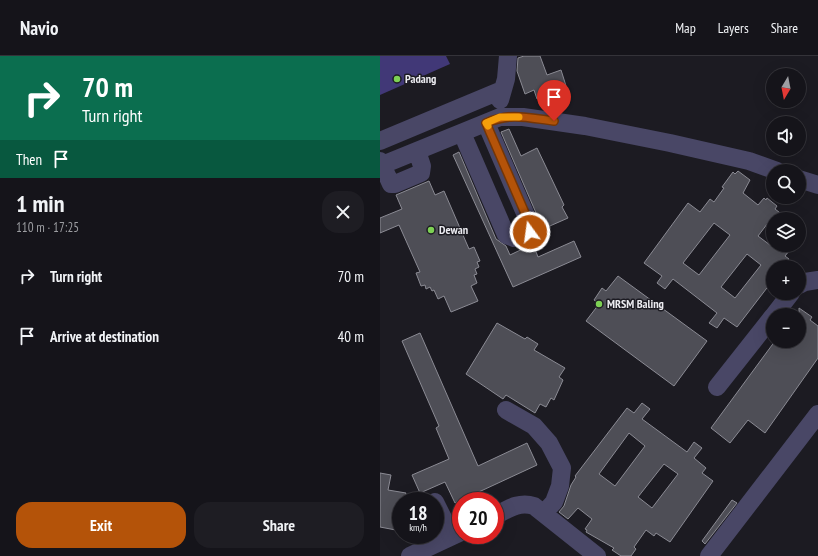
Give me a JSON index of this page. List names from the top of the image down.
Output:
{
  "places": ["Padang", "Dewan", "MRSM Baling"],
  "north": "bottom",
  "page": {
    "header": "Navio",
    "nav": ["Map", "Layers", "Share"],
    "turn": ["70 m", "Turn right"],
    "map_buttons": ["+", "−"],
    "then": "Then",
    "heading": ["1 min", "110 m · 17:25"],
    "list": [
      {
        "name": "Turn right",
        "value": "70 m"
      },
      {
        "name": "Arrive at destination",
        "value": "40 m"
      }
    ],
    "speed": "18 km/h",
    "limit": "20",
    "buttons": ["Exit", "Share"]
  }
}
